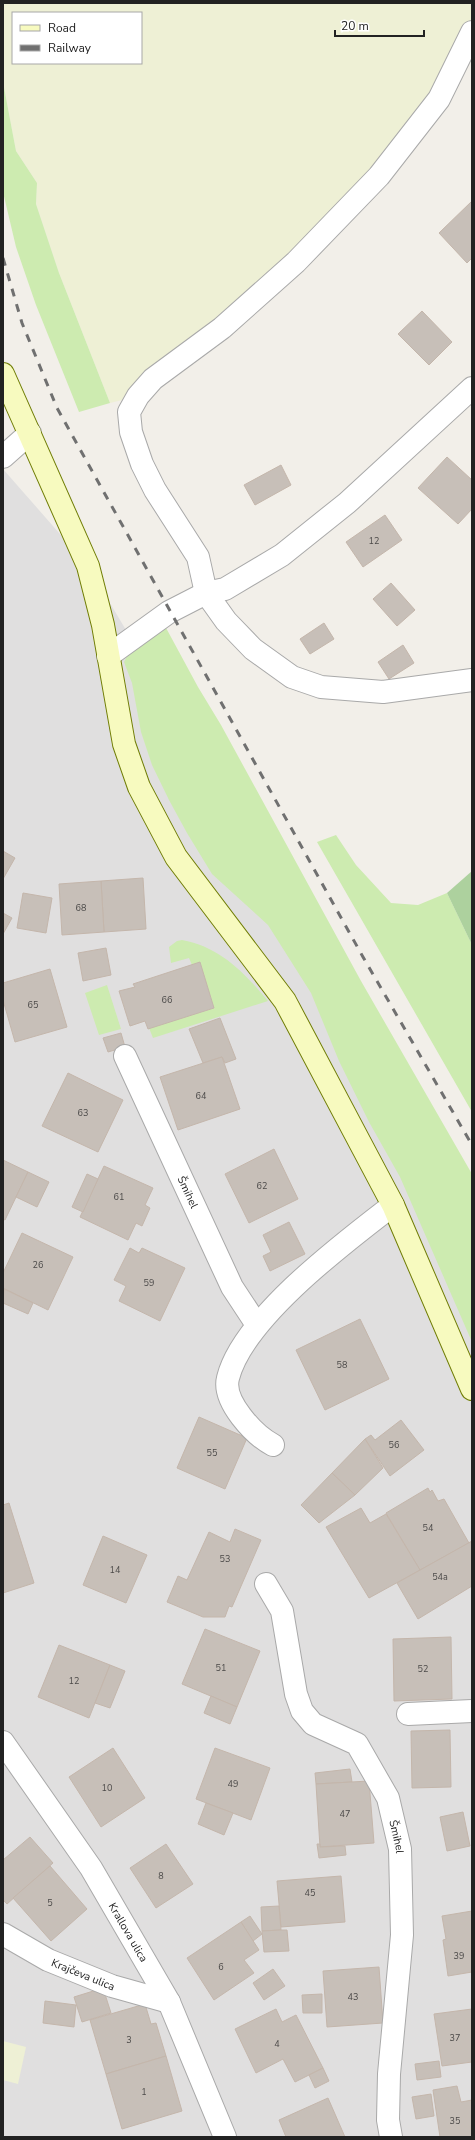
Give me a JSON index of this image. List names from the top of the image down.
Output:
{
  "streets": {
    "street": ["Šmihel", "Krallova ulica", "Krajčeva ulica"]
  },
  "crossings": [
    ["Krallova ulica", "Krajčeva ulica"]
  ],
  "house_numbers": [
    "12",
    "68",
    "66",
    "65",
    "64",
    "63",
    "62",
    "61",
    "26",
    "59",
    "58",
    "56",
    "55",
    "54",
    "53",
    "14",
    "54a",
    "51",
    "52",
    "12",
    "49",
    "10",
    "47",
    "8",
    "45",
    "5",
    "39",
    "6",
    "43",
    "37",
    "3",
    "4",
    "1",
    "35"
  ],
  "legend": ["Road", "Railway"],
  "scale_bar": "20 m"
}
